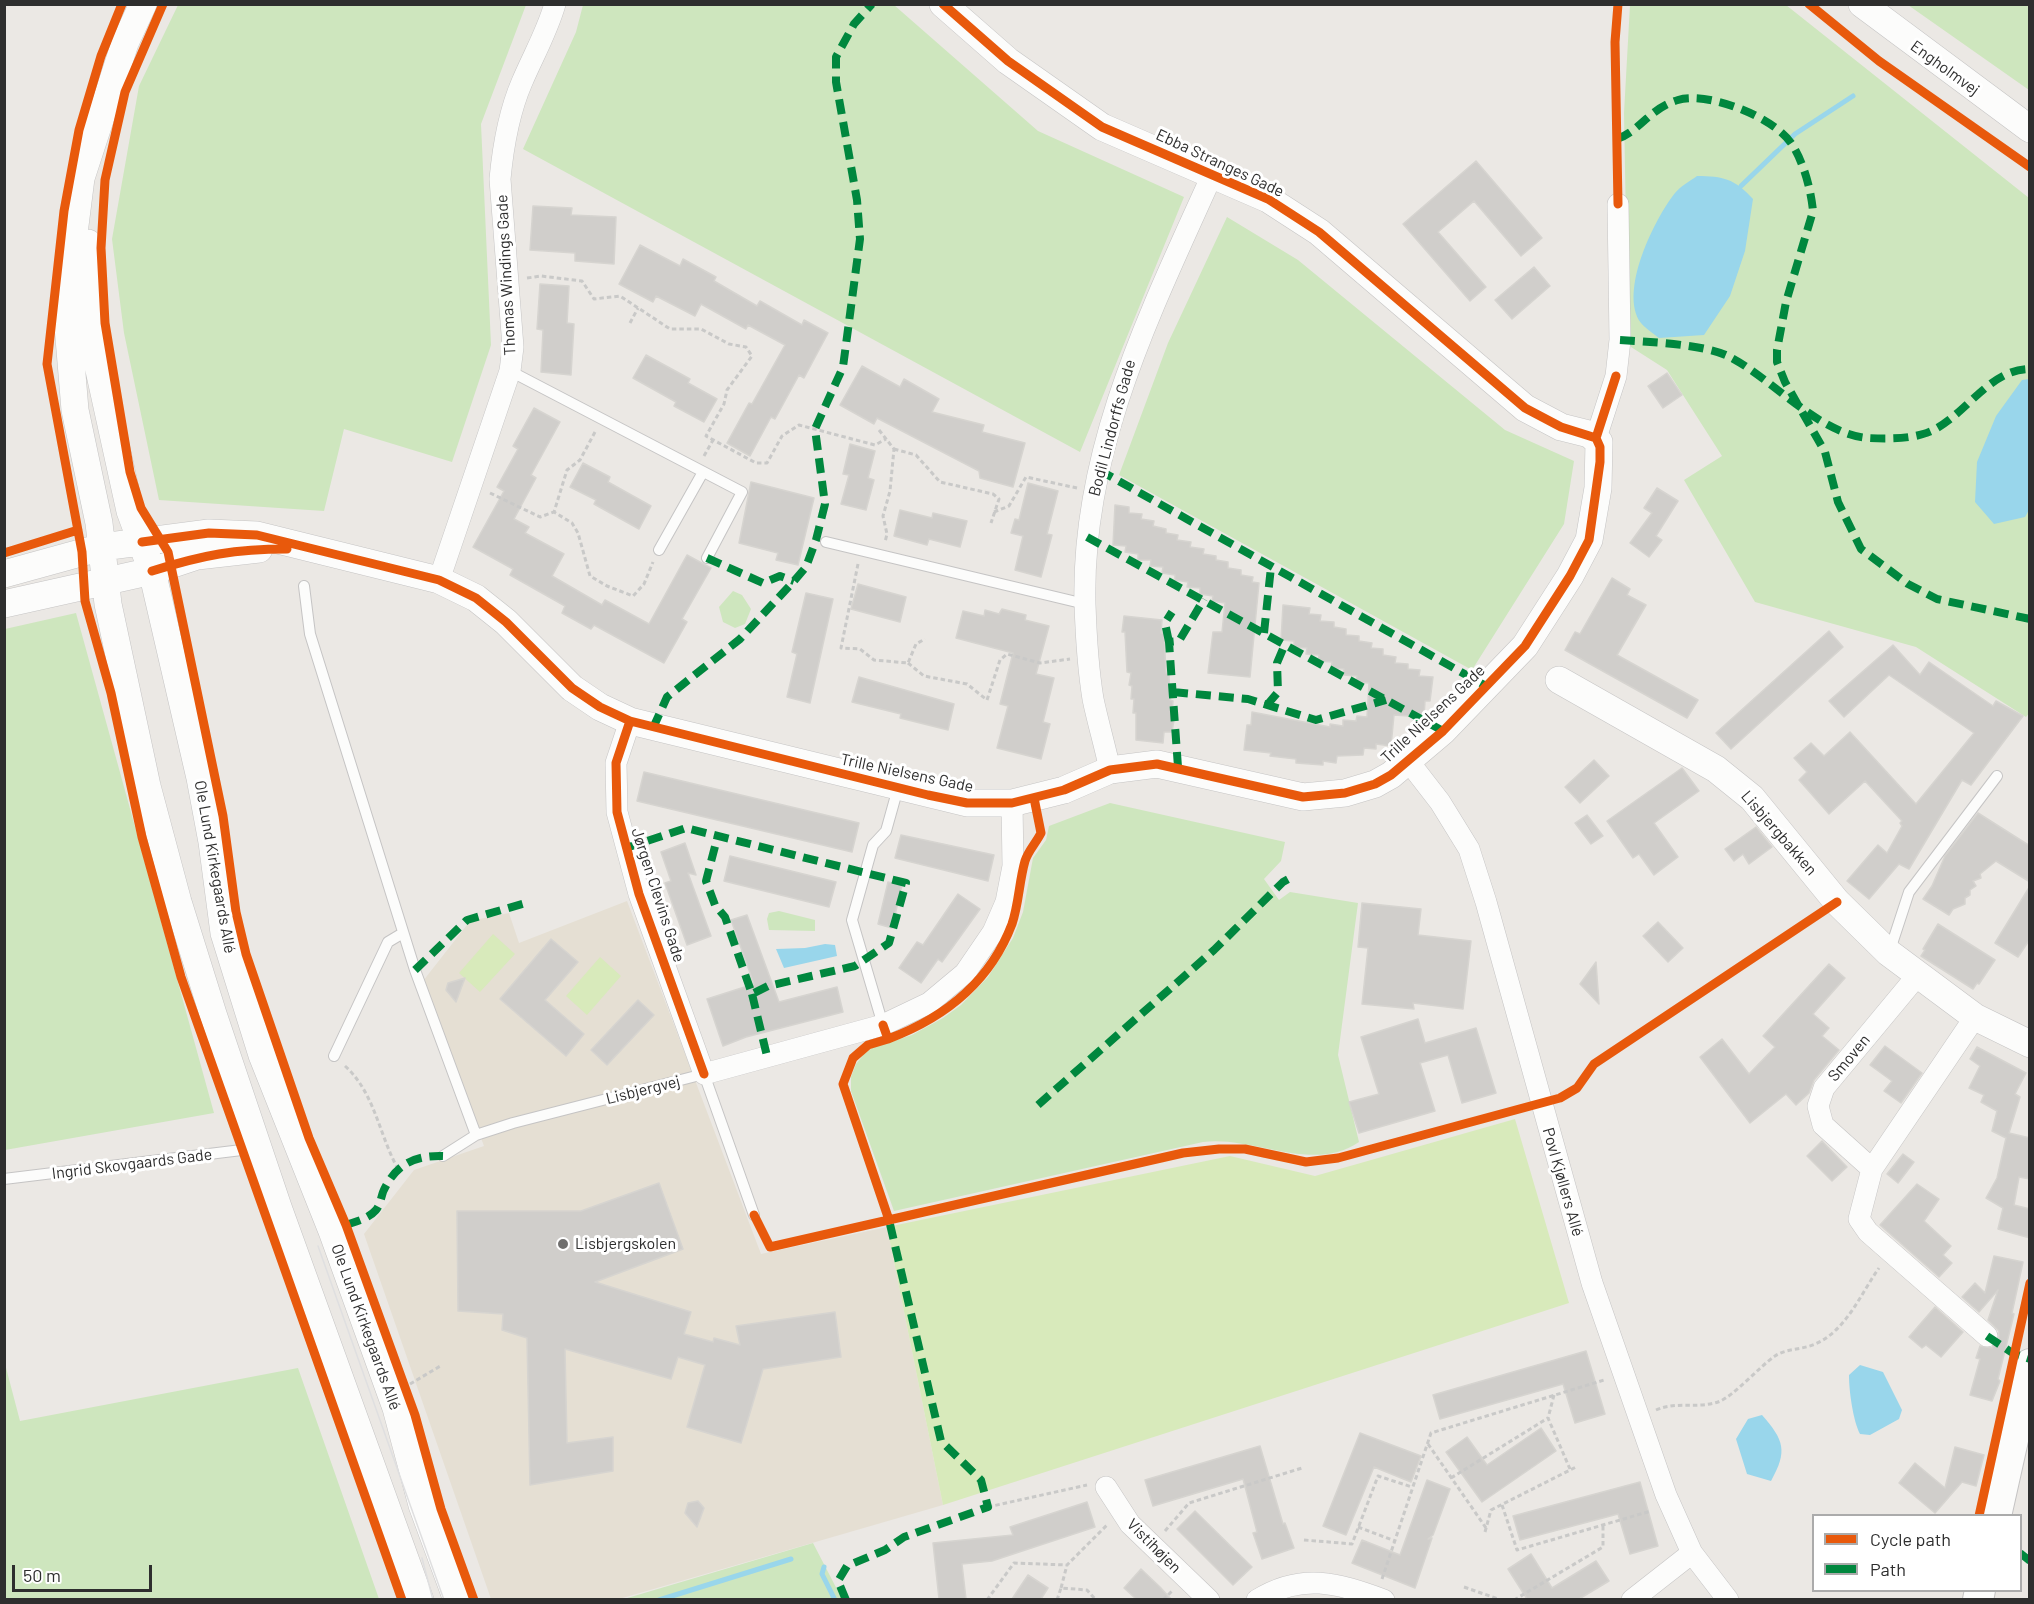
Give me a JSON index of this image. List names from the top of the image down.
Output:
{
  "streets": {
    "street": [
      "Engholmvej",
      "Ebba Stranges Gade",
      "Thomas Windings Gade",
      "Bodil Lindorffs Gade",
      "Trille Nielsens Gade",
      "Lisbjergbakken",
      "Ole Lund Kirkegaards Allé",
      "Jørgen Clevins Gade",
      "Smoven",
      "Povl Kjøllers Allé",
      "Vistihøjen"
    ],
    "lane": ["Lisbjergvej", "Ingrid Skovgaards Gade"]
  },
  "crossings": [
    ["Ebba Stranges Gade", "Bodil Lindorffs Gade"],
    ["Ebba Stranges Gade", "Trille Nielsens Gade"],
    ["Thomas Windings Gade", "Trille Nielsens Gade"],
    ["Bodil Lindorffs Gade", "Trille Nielsens Gade"],
    ["Trille Nielsens Gade", "Ole Lund Kirkegaards Allé"],
    ["Trille Nielsens Gade", "Jørgen Clevins Gade"],
    ["Trille Nielsens Gade", "Povl Kjøllers Allé"],
    ["Lisbjergbakken", "Smoven"],
    ["Ole Lund Kirkegaards Allé", "Ingrid Skovgaards Gade"],
    ["Jørgen Clevins Gade", "Lisbjergvej"]
  ],
  "places": ["Lisbjergskolen"],
  "legend": ["Cycle path", "Path"],
  "scale_bar": "50 m"
}
